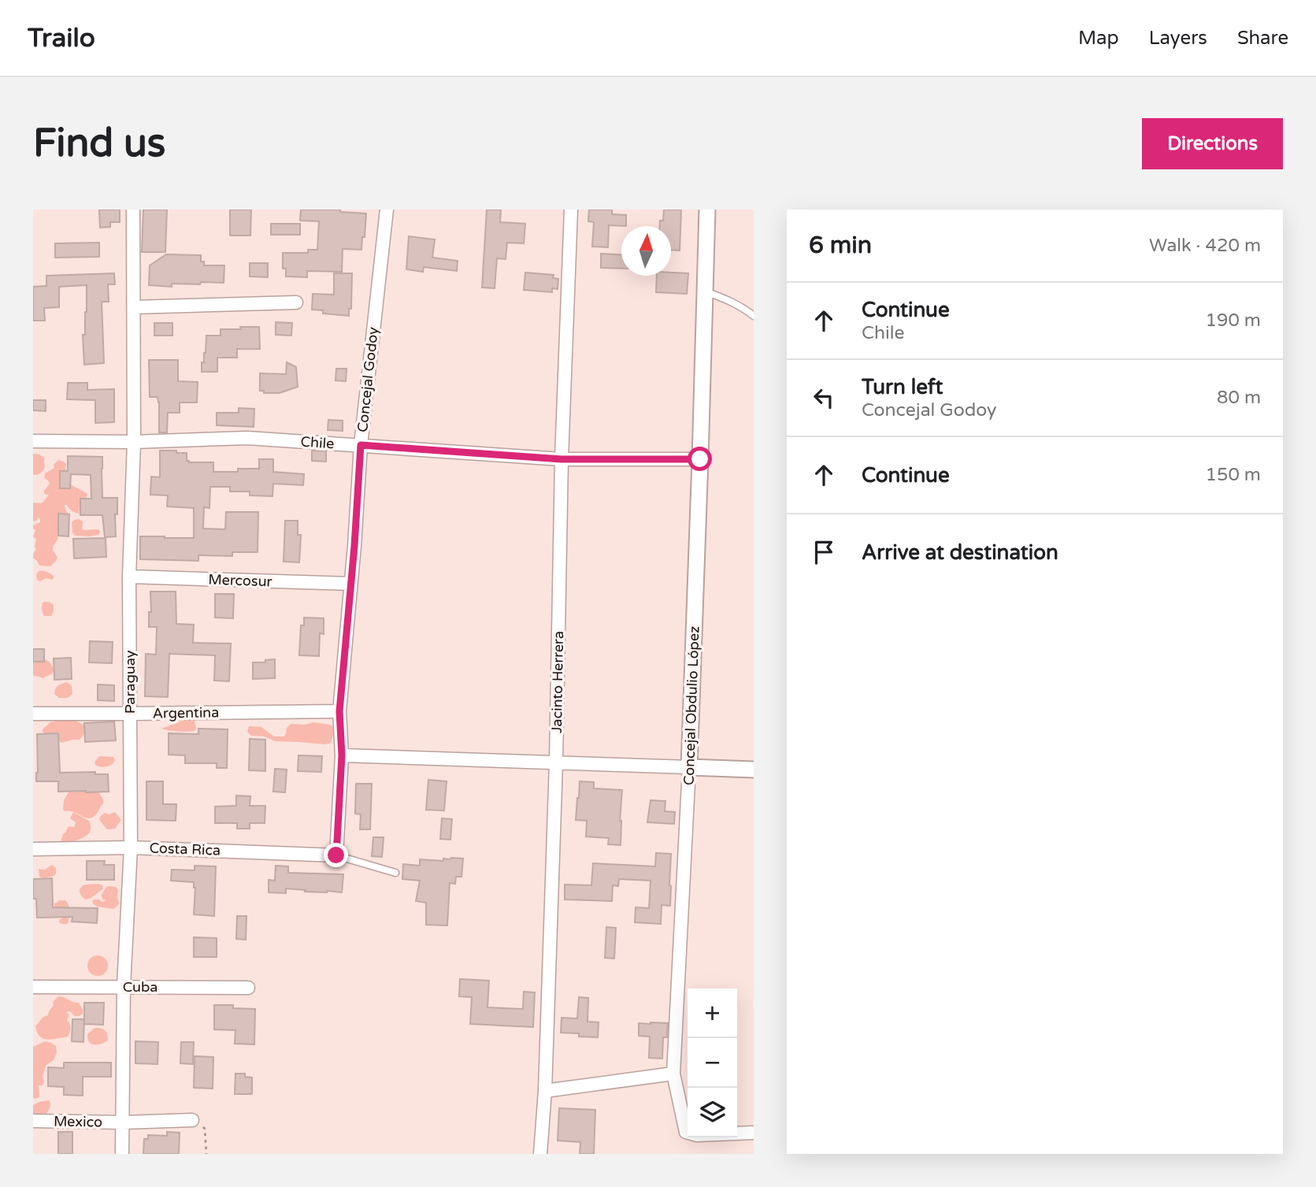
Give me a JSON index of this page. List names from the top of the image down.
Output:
{
  "streets": {
    "street": [
      "Concejal Godoy",
      "Chile",
      "Mercosur",
      "Paraguay",
      "Jacinto Herrera",
      "Concejal Obdulio López",
      "Argentina",
      "Costa Rica",
      "Cuba",
      "Mexico"
    ]
  },
  "crossings": [
    ["Concejal Godoy", "Chile"],
    ["Concejal Godoy", "Mercosur"],
    ["Concejal Godoy", "Argentina"],
    ["Concejal Godoy", "Costa Rica"],
    ["Chile", "Paraguay"],
    ["Chile", "Jacinto Herrera"],
    ["Chile", "Concejal Obdulio López"],
    ["Mercosur", "Paraguay"],
    ["Paraguay", "Argentina"],
    ["Paraguay", "Costa Rica"],
    ["Paraguay", "Cuba"],
    ["Paraguay", "Mexico"]
  ],
  "north": "top",
  "page": {
    "header": "Trailo",
    "nav": ["Map", "Layers", "Share"],
    "buttons": "Directions",
    "title": "Find us",
    "heading": ["6 min", "Walk · 420 m"],
    "list": [
      ["Continue", "Chile", "190 m"],
      ["Turn left", "Concejal Godoy", "80 m"],
      ["Continue", "150 m"],
      "Arrive at destination"
    ],
    "map_buttons": ["+", "−"]
  }
}
